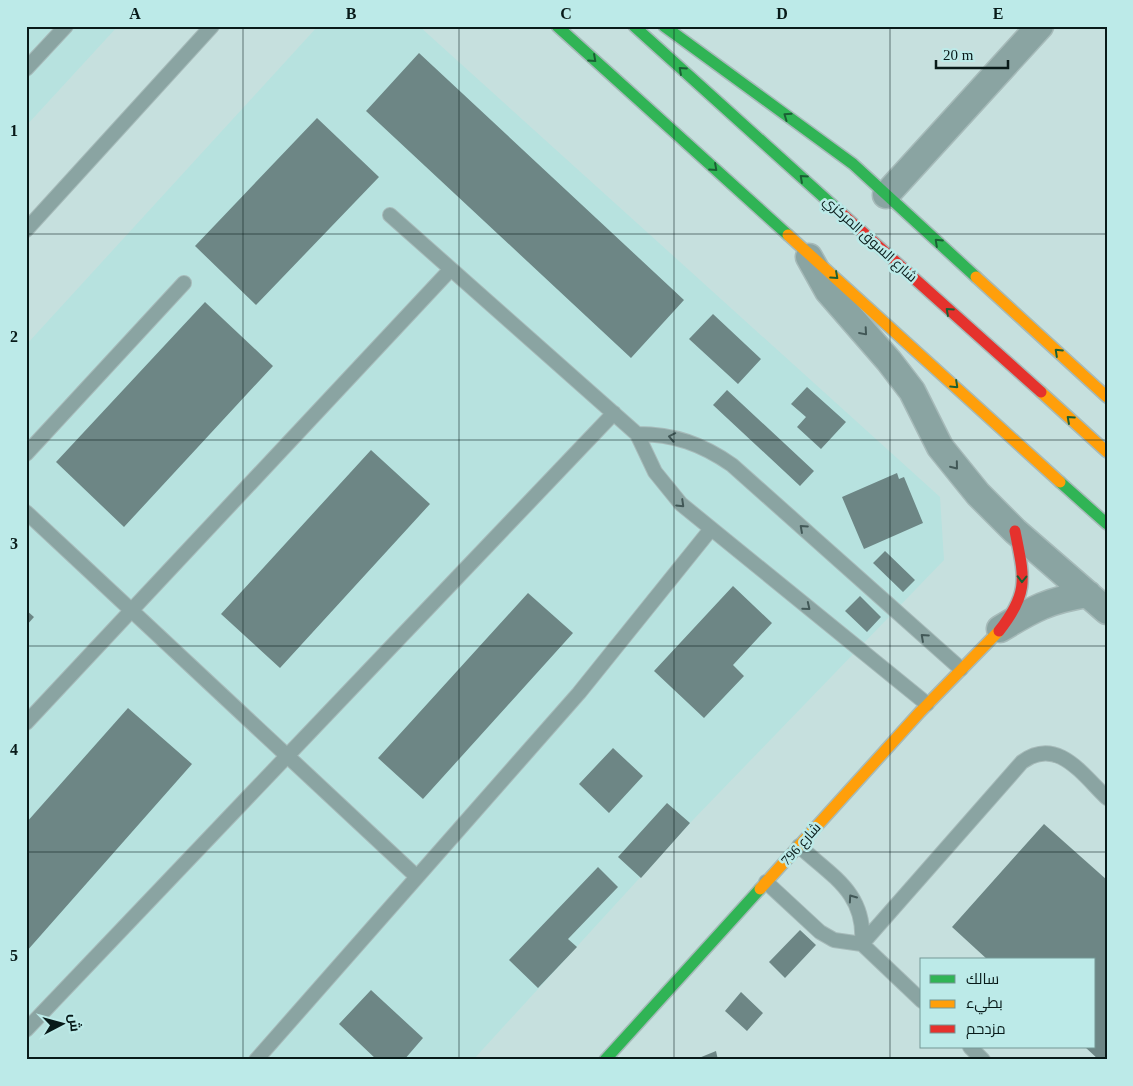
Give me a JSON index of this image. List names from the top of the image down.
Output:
{
  "streets": {
    "main road": ["شارع السوق المركزي", "شارع 796"]
  },
  "legend": ["سالك", "بطيء", "مزدحم"],
  "scale_bar": "20 m",
  "north": "right",
  "grid": {
    "columns": [
      "A",
      "B",
      "C",
      "D",
      "E"
    ],
    "rows": [
      "1",
      "2",
      "3",
      "4",
      "5"
    ]
  }
}
